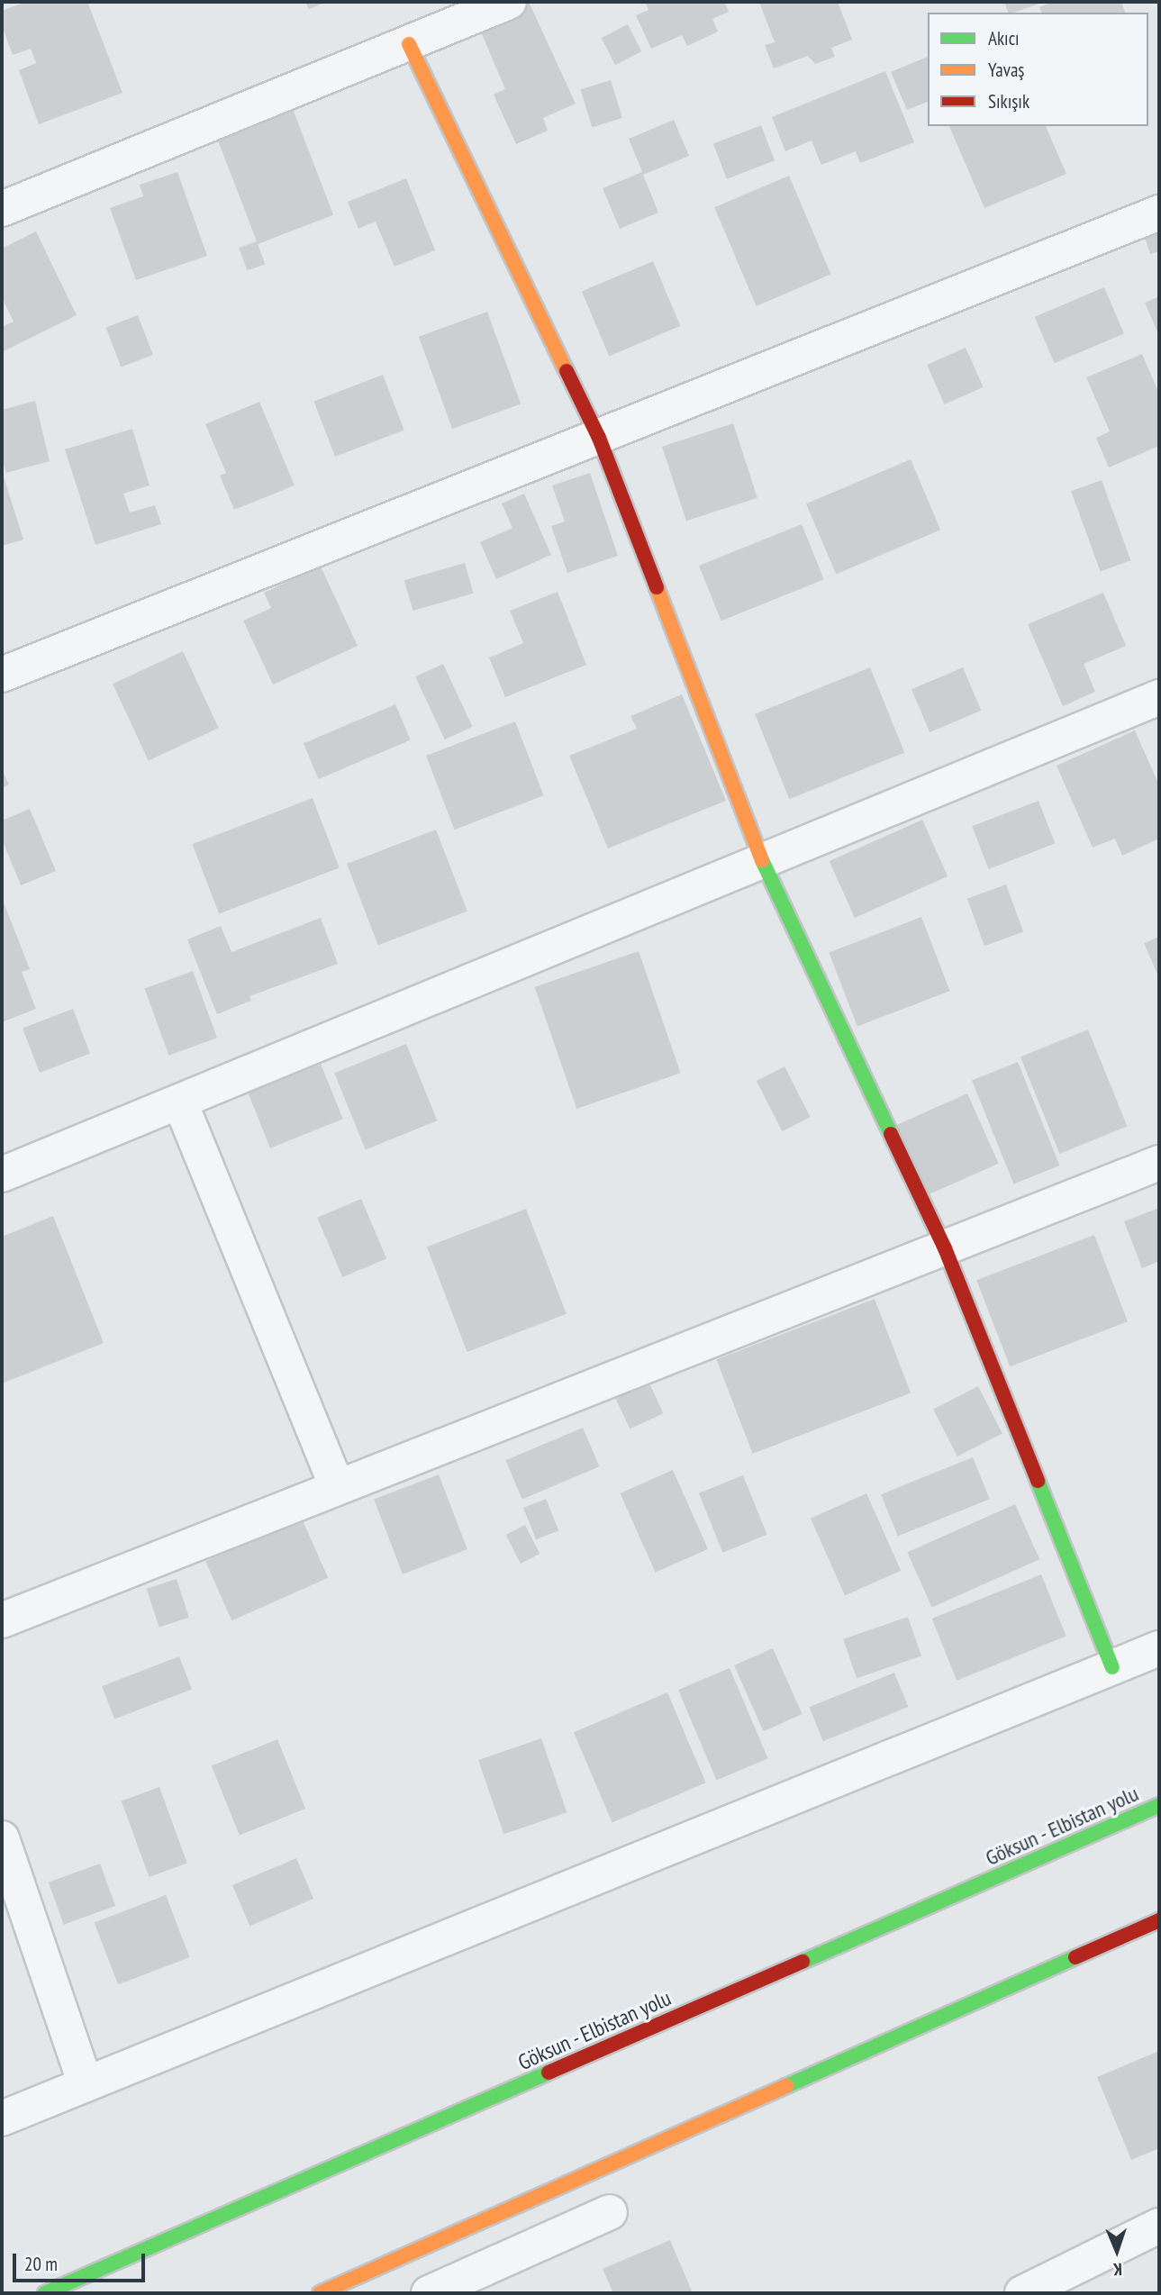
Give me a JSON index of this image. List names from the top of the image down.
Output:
{
  "streets": {
    "main road": ["Göksun - Elbistan yolu"]
  },
  "legend": ["Akıcı", "Yavaş", "Sıkışık"],
  "scale_bar": "20 m",
  "north": "bottom"
}
